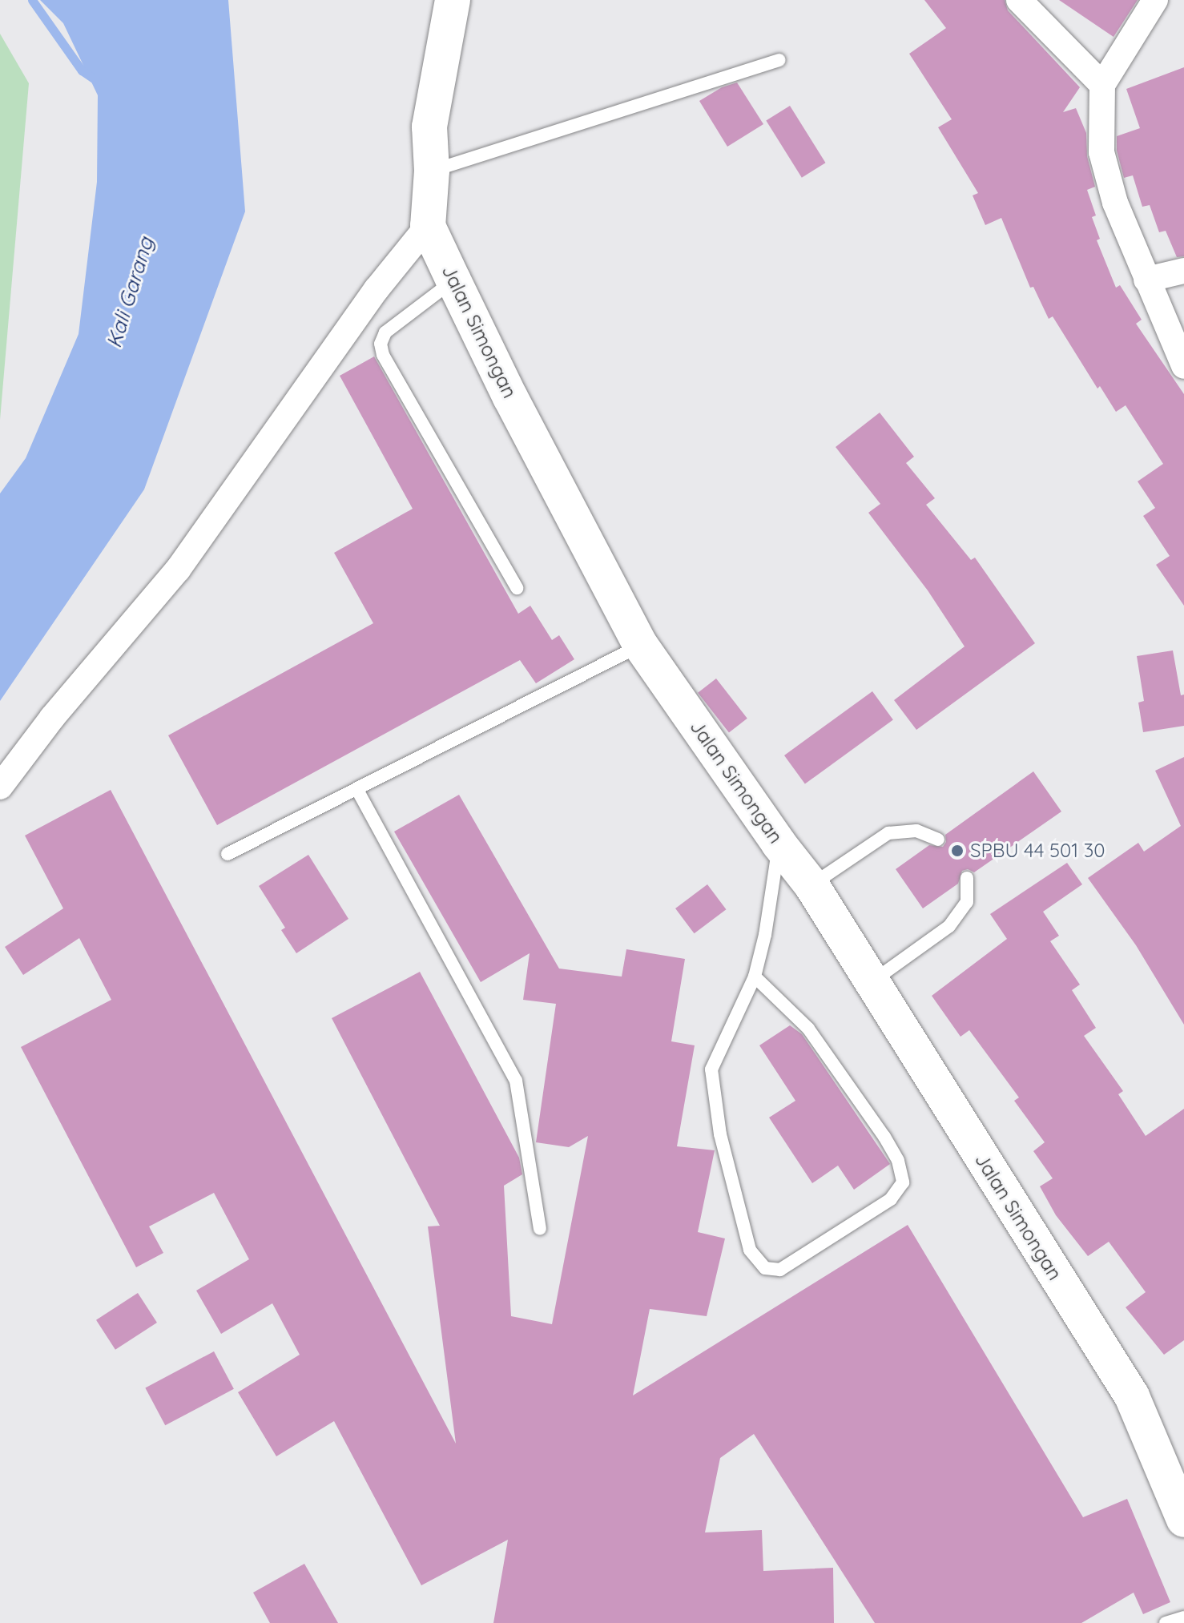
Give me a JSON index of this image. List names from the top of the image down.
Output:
{
  "streets": {
    "main road": ["Jalan Simongan"]
  },
  "water": ["Kali Garang"],
  "places": ["SPBU 44 501 30"]
}
